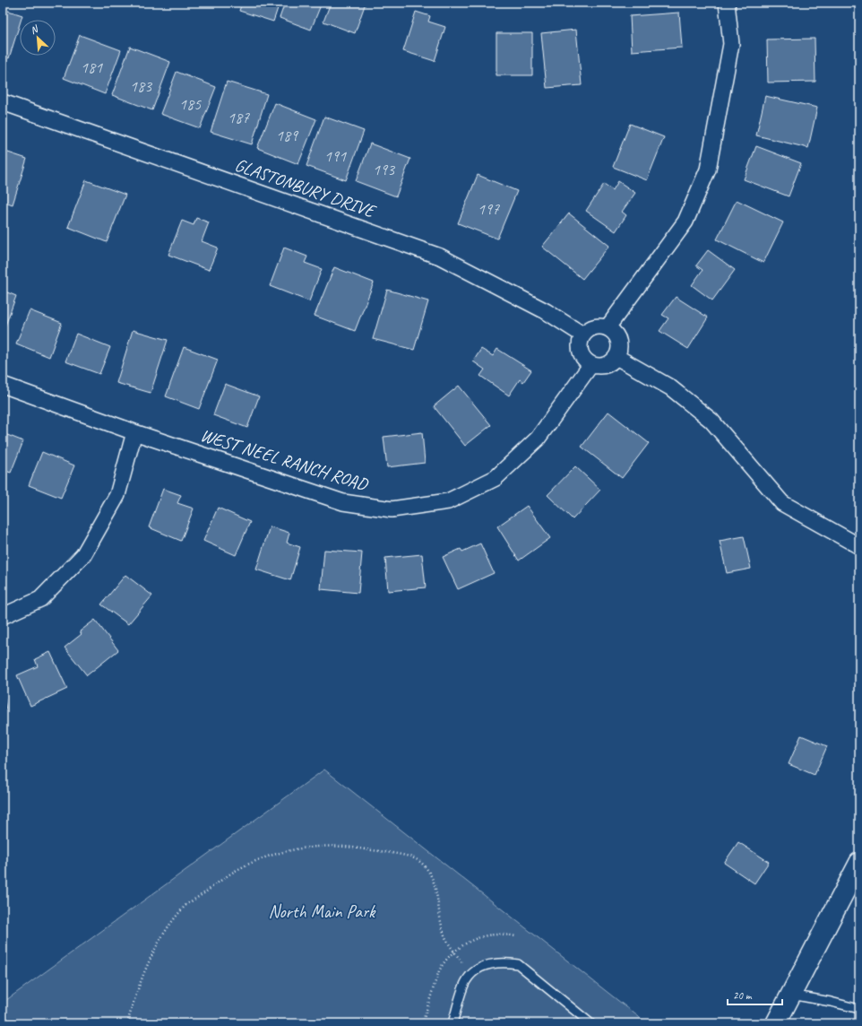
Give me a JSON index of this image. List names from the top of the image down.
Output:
{
  "streets": {
    "street": ["GLASTONBURY DRIVE", "WEST NEEL RANCH ROAD"]
  },
  "crossings": [
    ["GLASTONBURY DRIVE", "WEST NEEL RANCH ROAD"]
  ],
  "parks": ["North Main Park"],
  "house_numbers": [
    "181",
    "183",
    "185",
    "187",
    "189",
    "191",
    "193",
    "197"
  ],
  "scale_bar": "20 m",
  "north": "top left"
}
